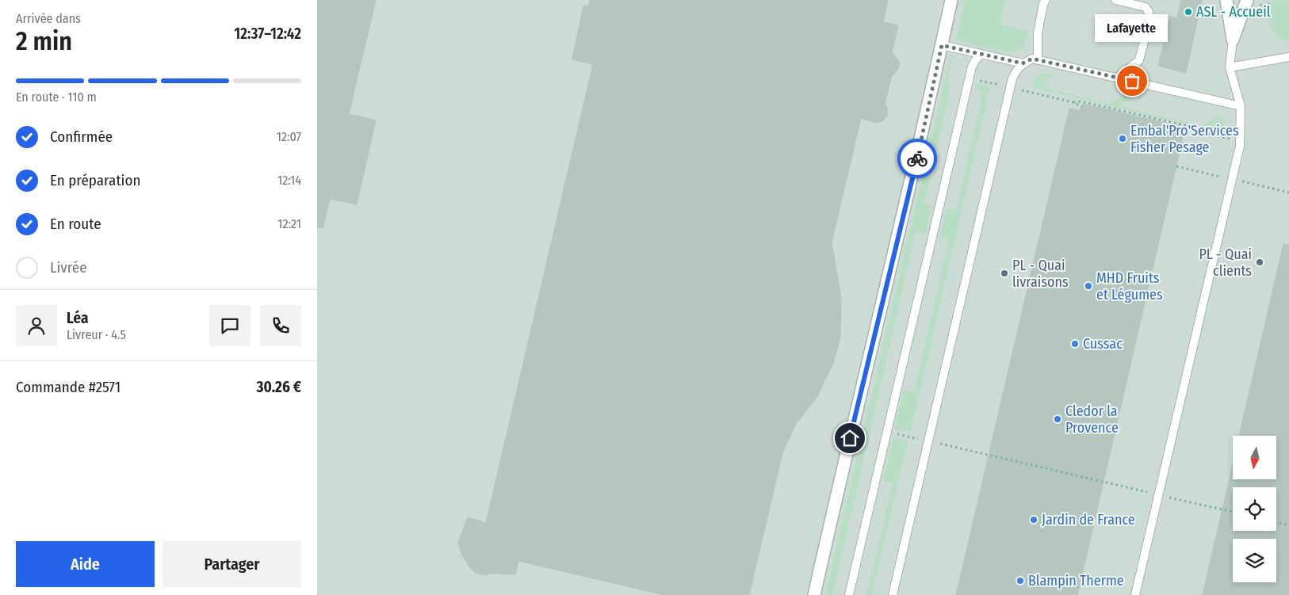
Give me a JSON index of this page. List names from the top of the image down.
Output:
{
  "places": [
    "ASL - Accueil",
    "Lafayette",
    "Embal'Pro'Services Fisher Pesage",
    "PL - Quai clients",
    "PL - Quai livraisons",
    "MHD Fruits et Légumes",
    "Cussac",
    "Cledor la Provence",
    "Jardin de France",
    "Blampin Therme"
  ],
  "north": "bottom",
  "page": {
    "heading": ["2 min", "Arrivée dans", "12:37–12:42"],
    "panel": [
      "Léa",
      "Livreur · 4.5",
      "Commande #2571",
      "30.26 €"
    ],
    "bubble": "Lafayette",
    "bar": "En route · 110 m",
    "list": [
      ["Confirmée", "12:07"],
      ["En préparation", "12:14"],
      ["En route", "12:21"],
      "Livrée"
    ],
    "buttons": ["Aide", "Partager"]
  }
}
